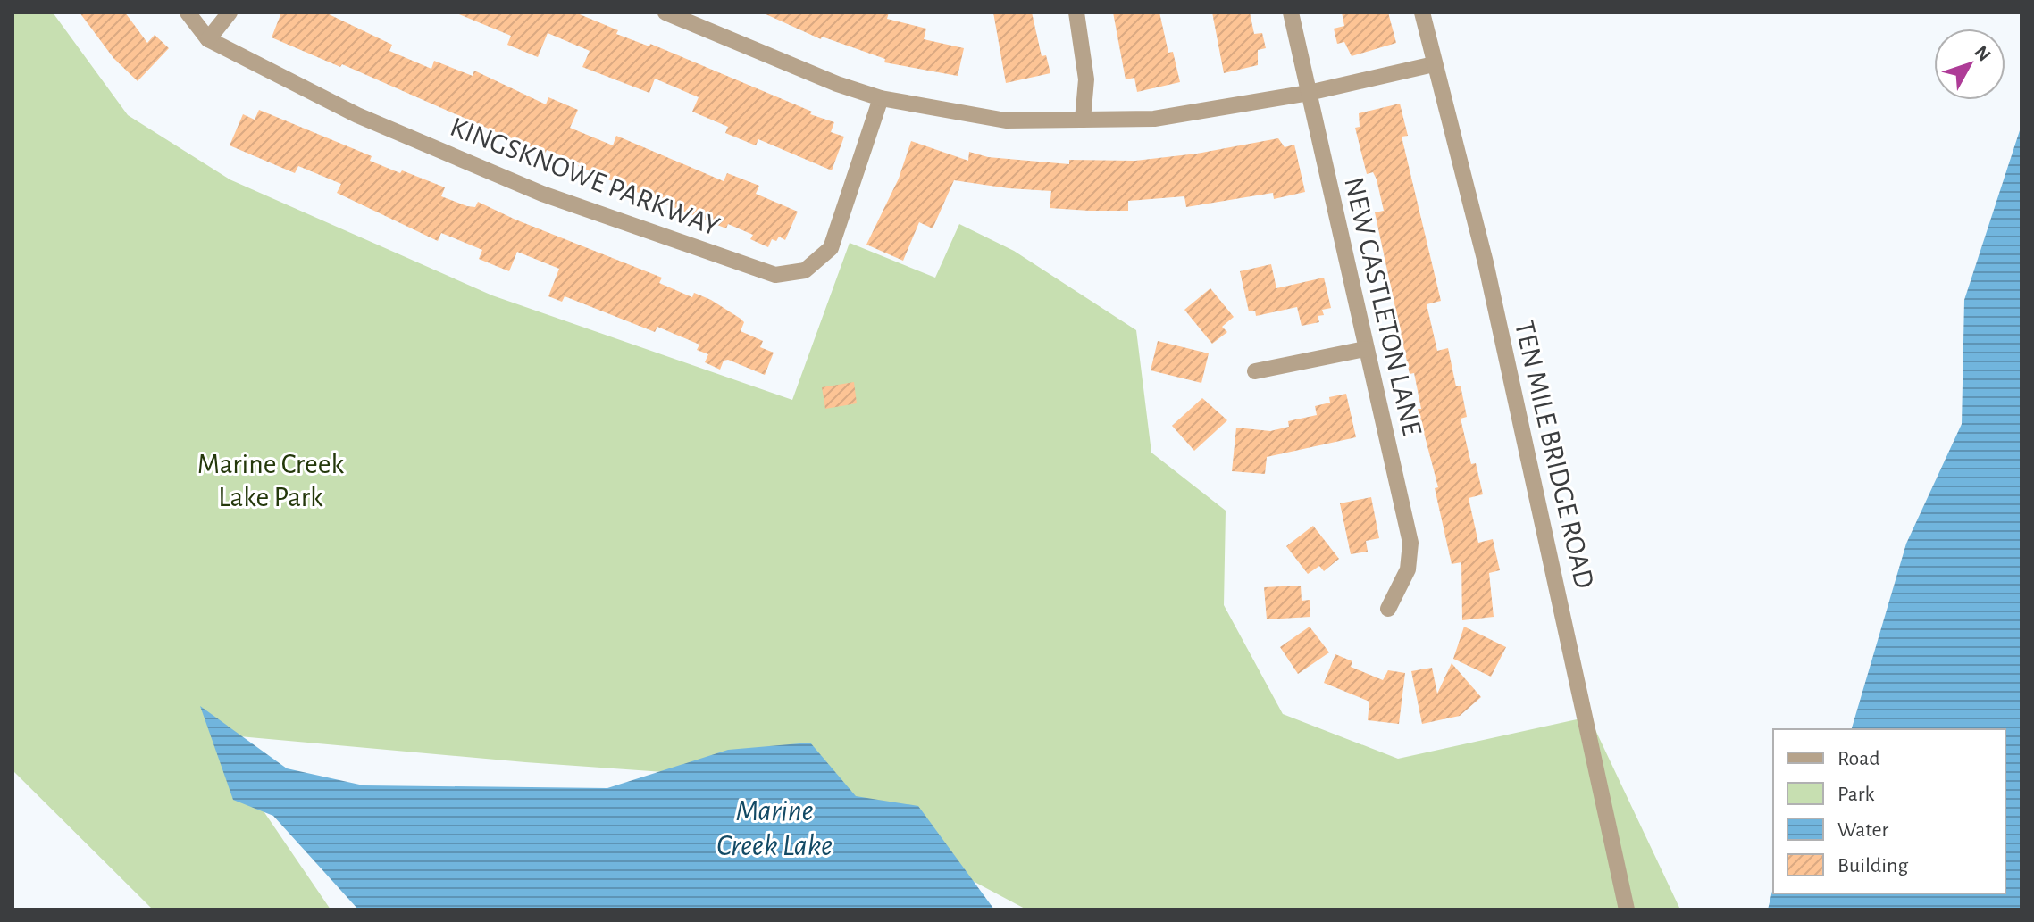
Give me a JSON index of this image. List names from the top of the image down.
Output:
{
  "streets": {
    "street": ["KINGSKNOWE PARKWAY", "NEW CASTLETON LANE", "TEN MILE BRIDGE ROAD"]
  },
  "water": ["Marine Creek Lake"],
  "parks": ["Marine Creek Lake Park"],
  "legend": [
    "Road",
    "Park",
    "Water",
    "Building"
  ],
  "north": "top right"
}
